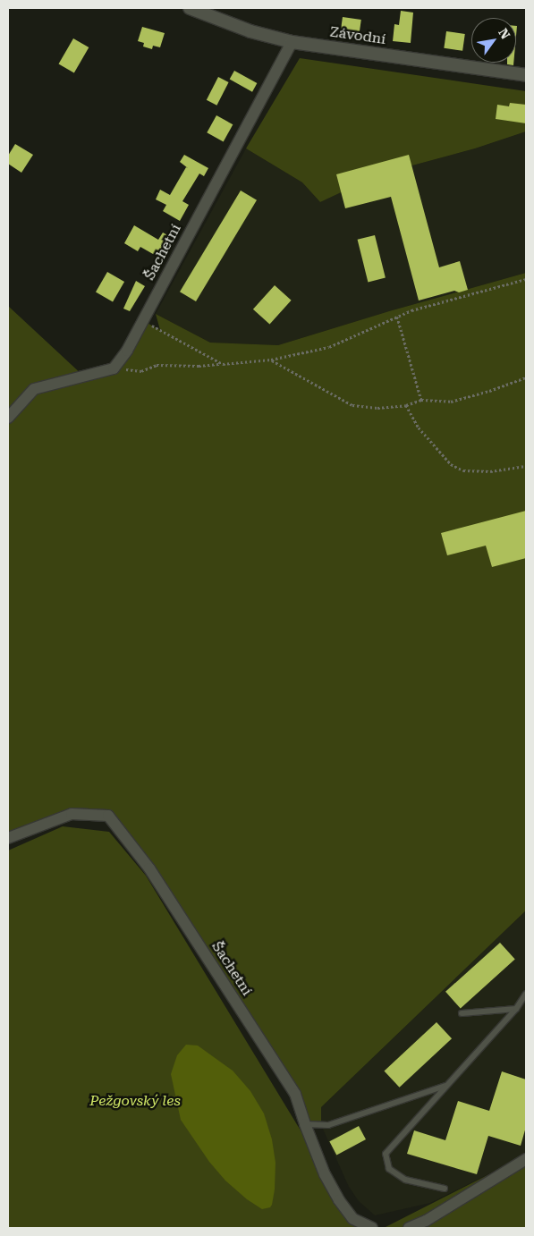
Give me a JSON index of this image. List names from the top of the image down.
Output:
{
  "streets": {
    "street": ["Závodní", "Šachetní"]
  },
  "crossings": [
    ["Závodní", "Šachetní"]
  ],
  "parks": ["Pežgovský les"],
  "north": "top right"
}
